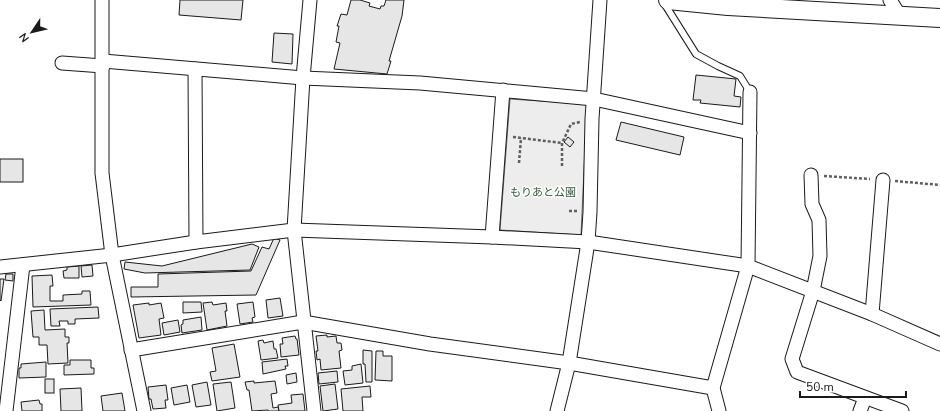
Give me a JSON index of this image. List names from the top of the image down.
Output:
{
  "parks": ["もりあと公園"],
  "scale_bar": "50 m",
  "north": "bottom left"
}
